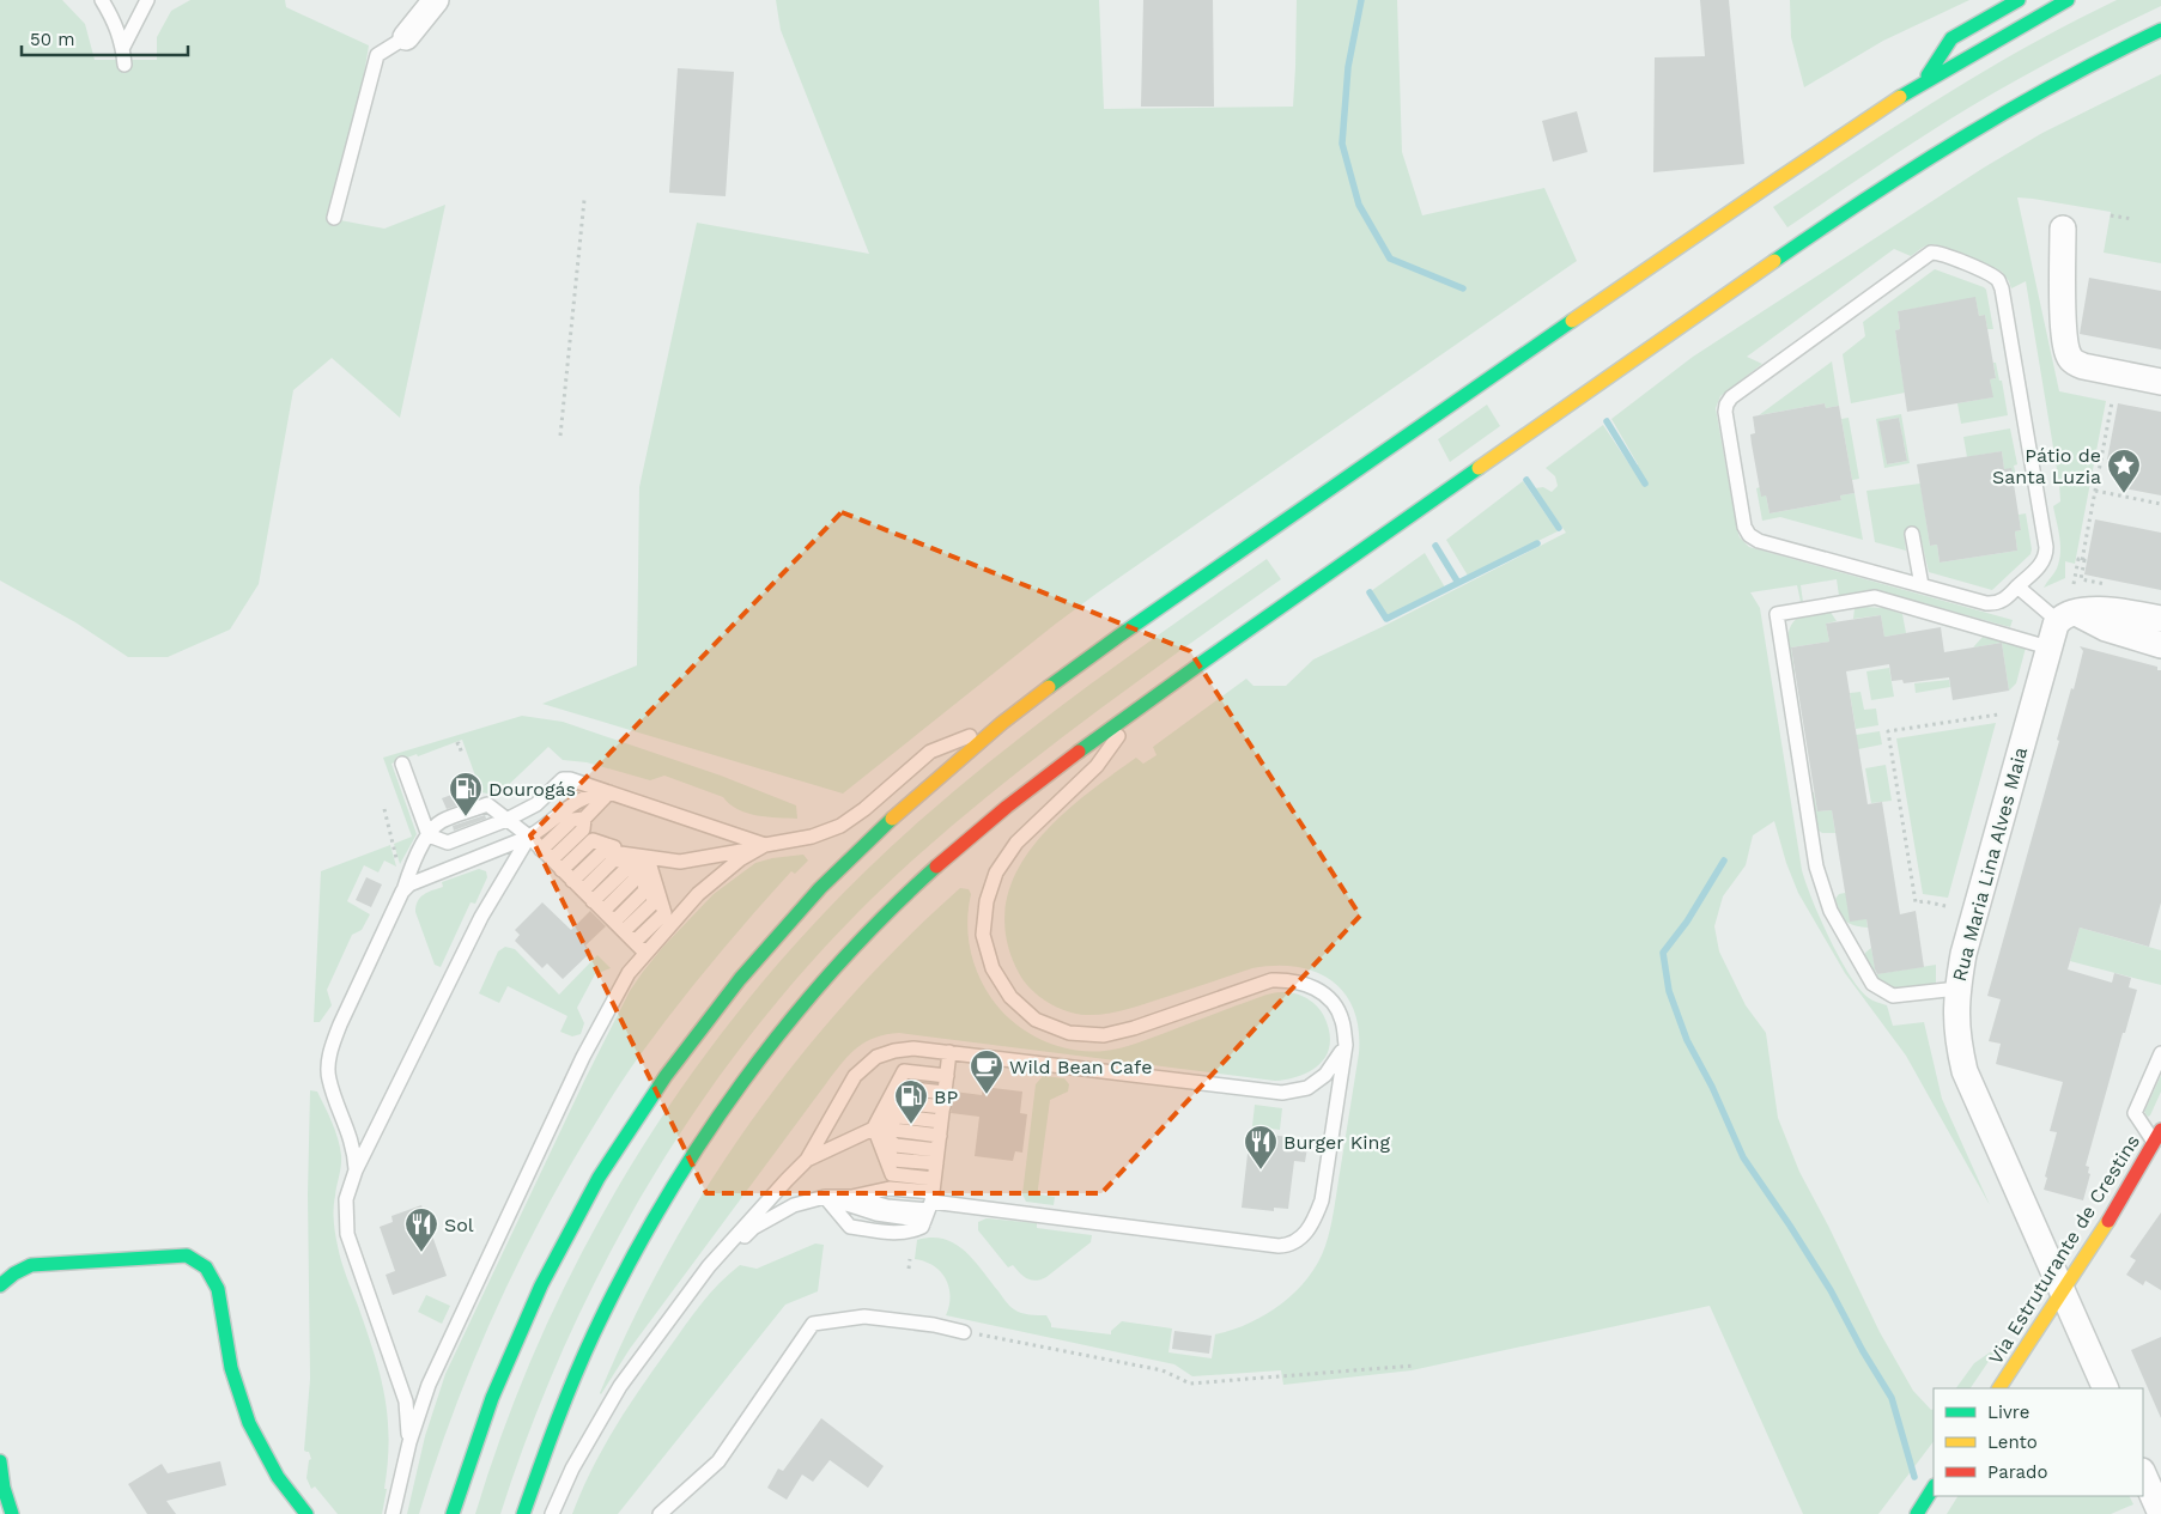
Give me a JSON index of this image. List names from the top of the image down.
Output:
{
  "streets": {
    "main road": ["Via Estruturante de Crestins"],
    "street": ["Rua Maria Lina Alves Maia"]
  },
  "crossings": [
    ["Rua Maria Lina Alves Maia", "Via Estruturante de Crestins"]
  ],
  "places": {
    "place": ["Pátio de Santa Luzia"],
    "fuel station": ["Dourogás", "BP"],
    "cafe": ["Wild Bean Cafe"],
    "restaurant": ["Burger King", "Sol"]
  },
  "legend": ["Livre", "Lento", "Parado"],
  "scale_bar": "50 m"
}
